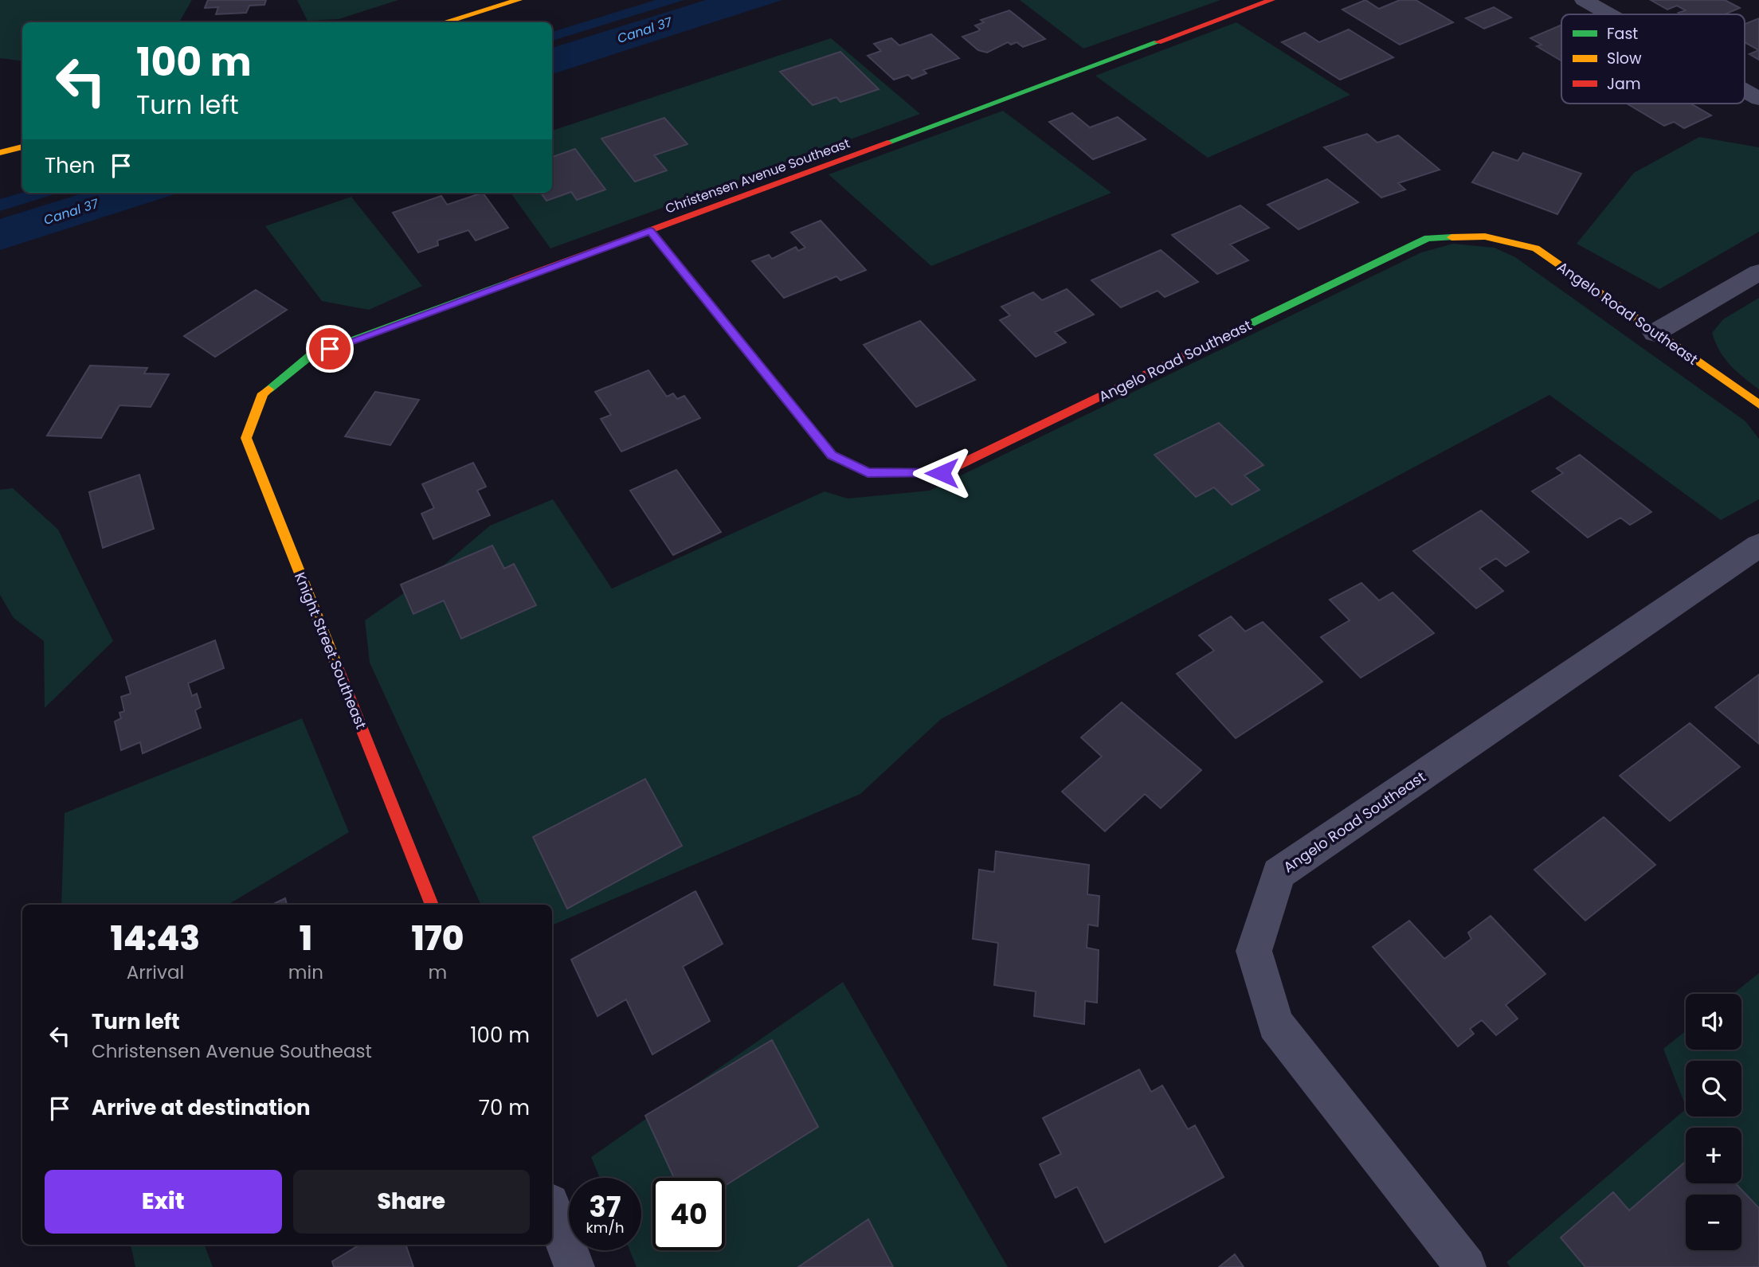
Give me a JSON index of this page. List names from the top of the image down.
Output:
{
  "streets": {
    "street": ["Christensen Avenue Southeast", "Angelo Road Southeast", "Knight Street Southeast"]
  },
  "crossings": [
    ["Christensen Avenue Southeast", "Angelo Road Southeast"],
    ["Christensen Avenue Southeast", "Knight Street Southeast"]
  ],
  "water": ["Canal 37"],
  "legend": ["Fast", "Slow", "Jam"],
  "page": {
    "turn": ["100 m", "Turn left"],
    "then": "Then",
    "eta": [
      "14:43",
      "Arrival",
      "1",
      "min",
      "170",
      "m"
    ],
    "map_buttons": ["+", "−"],
    "list": [
      {
        "name": "Turn left",
        "note": "Christensen Avenue Southeast",
        "value": "100 m"
      },
      {
        "name": "Arrive at destination",
        "value": "70 m"
      }
    ],
    "buttons": ["Exit", "Share"],
    "speed": "37 km/h",
    "limit": "40"
  }
}
